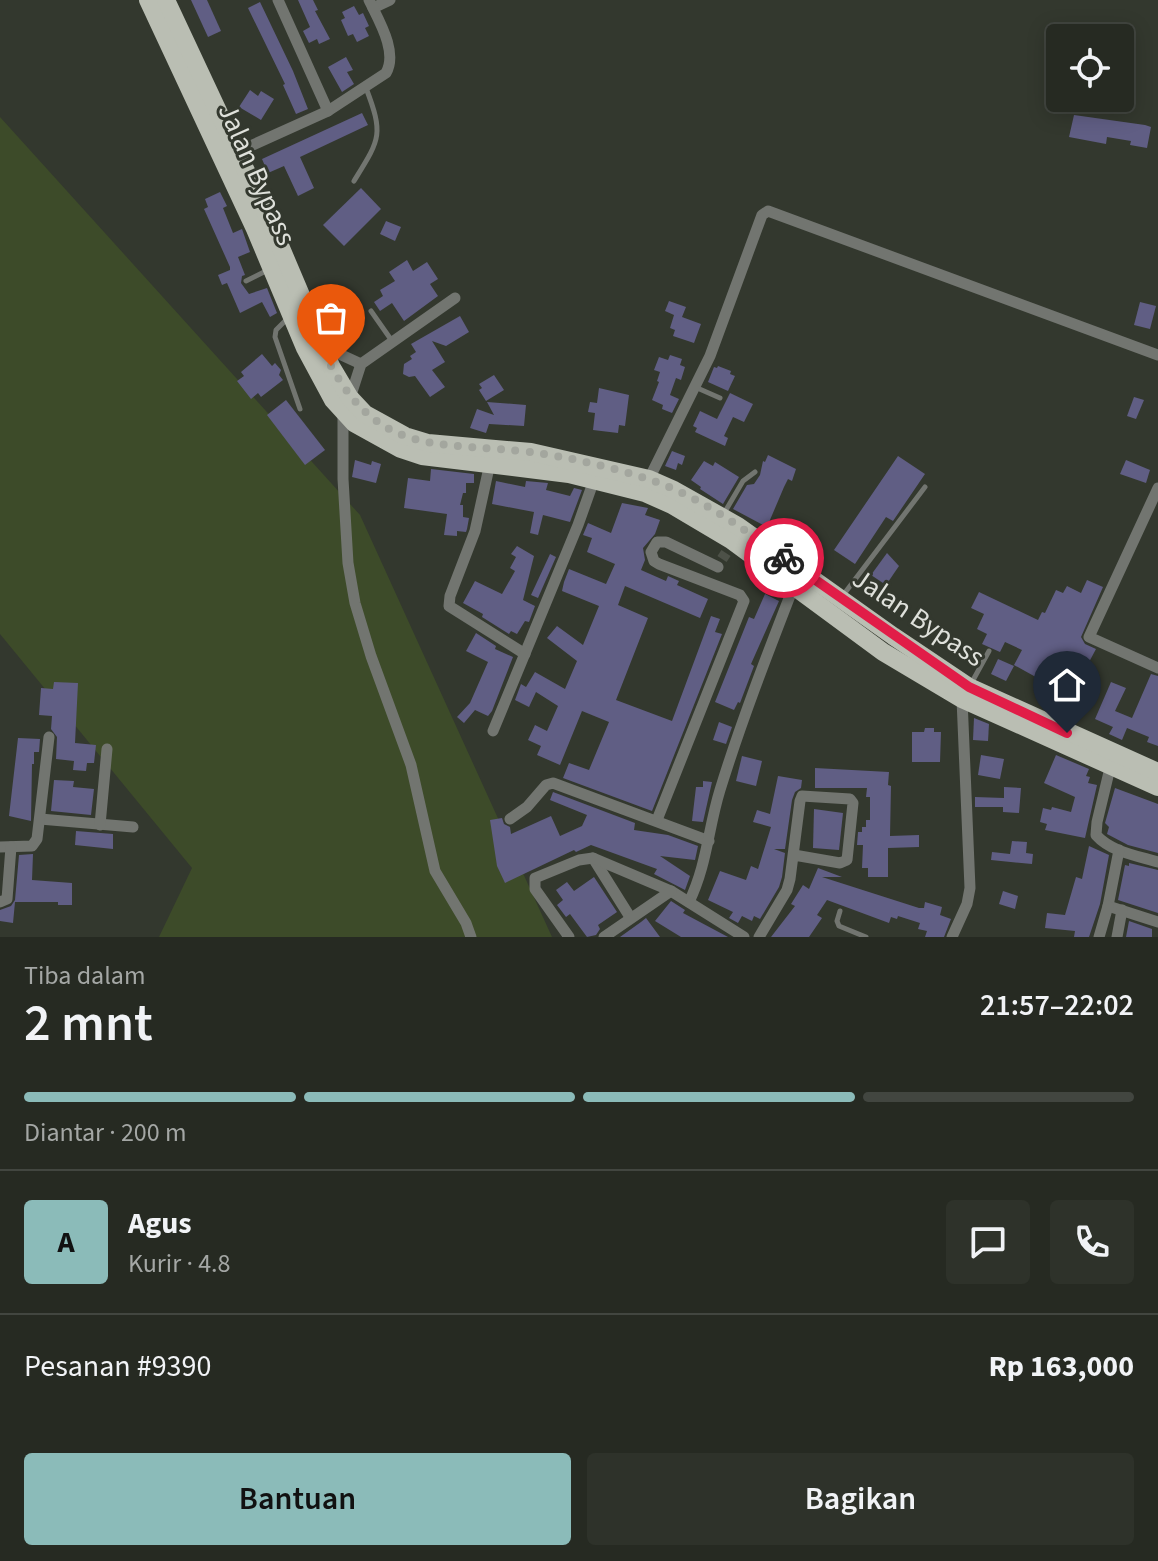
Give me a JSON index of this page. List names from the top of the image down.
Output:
{
  "streets": {
    "highway": ["Jalan Bypass"]
  },
  "page": {
    "heading": ["2 mnt", "Tiba dalam", "21:57–22:02"],
    "panel": [
      "Agus",
      "Kurir · 4.8",
      "Pesanan #9390",
      "Rp 163,000"
    ],
    "bar": "Diantar · 200 m",
    "round": "A",
    "buttons": ["Bantuan", "Bagikan"]
  }
}
